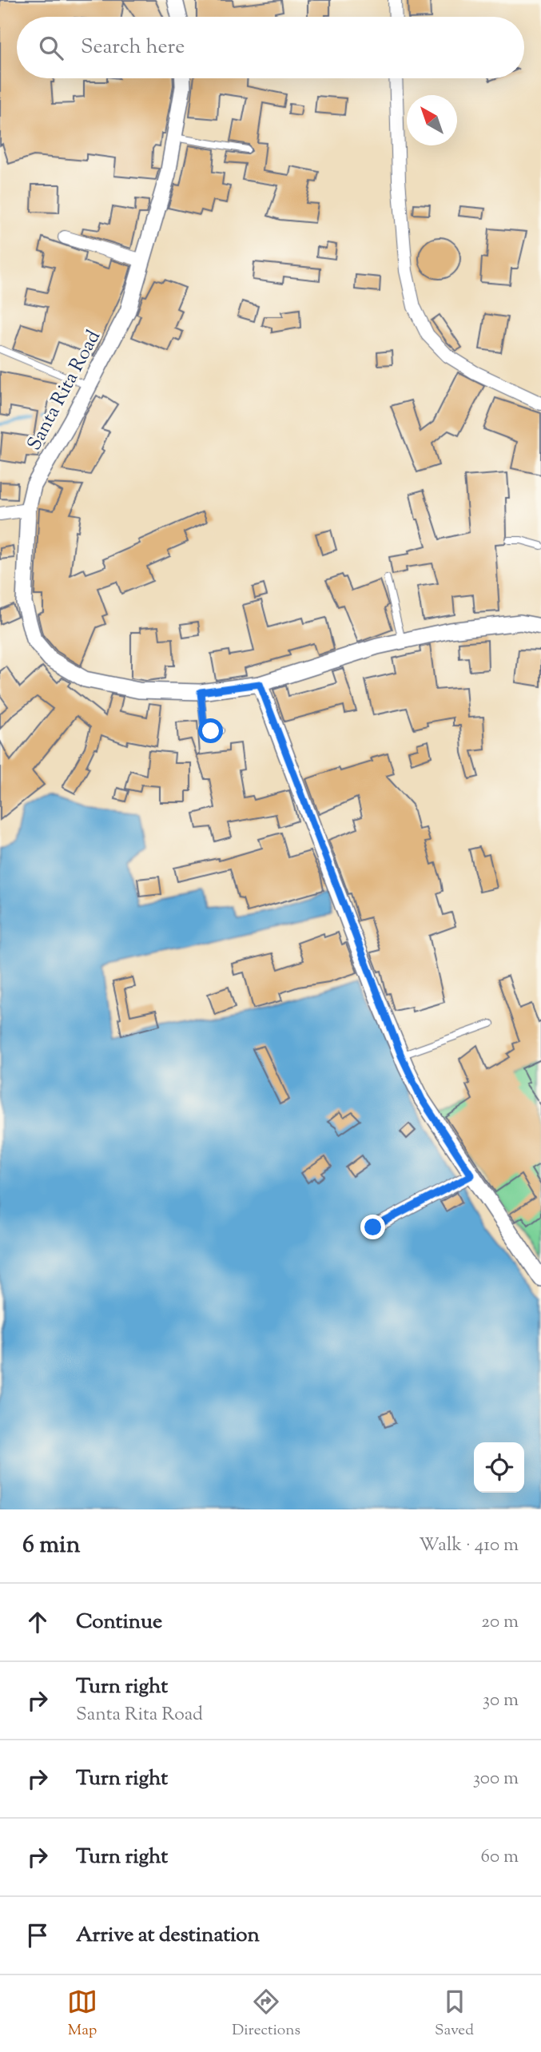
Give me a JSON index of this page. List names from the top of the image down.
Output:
{
  "streets": {
    "street": ["Santa Rita Road"]
  },
  "north": "top left",
  "page": {
    "search": "Search here",
    "heading": ["6 min", "Walk · 410 m"],
    "list": [
      ["Continue", "20 m"],
      ["Turn right", "Santa Rita Road", "30 m"],
      ["Turn right", "300 m"],
      ["Turn right", "60 m"],
      "Arrive at destination"
    ],
    "nav": ["Map", "Directions", "Saved"]
  }
}
